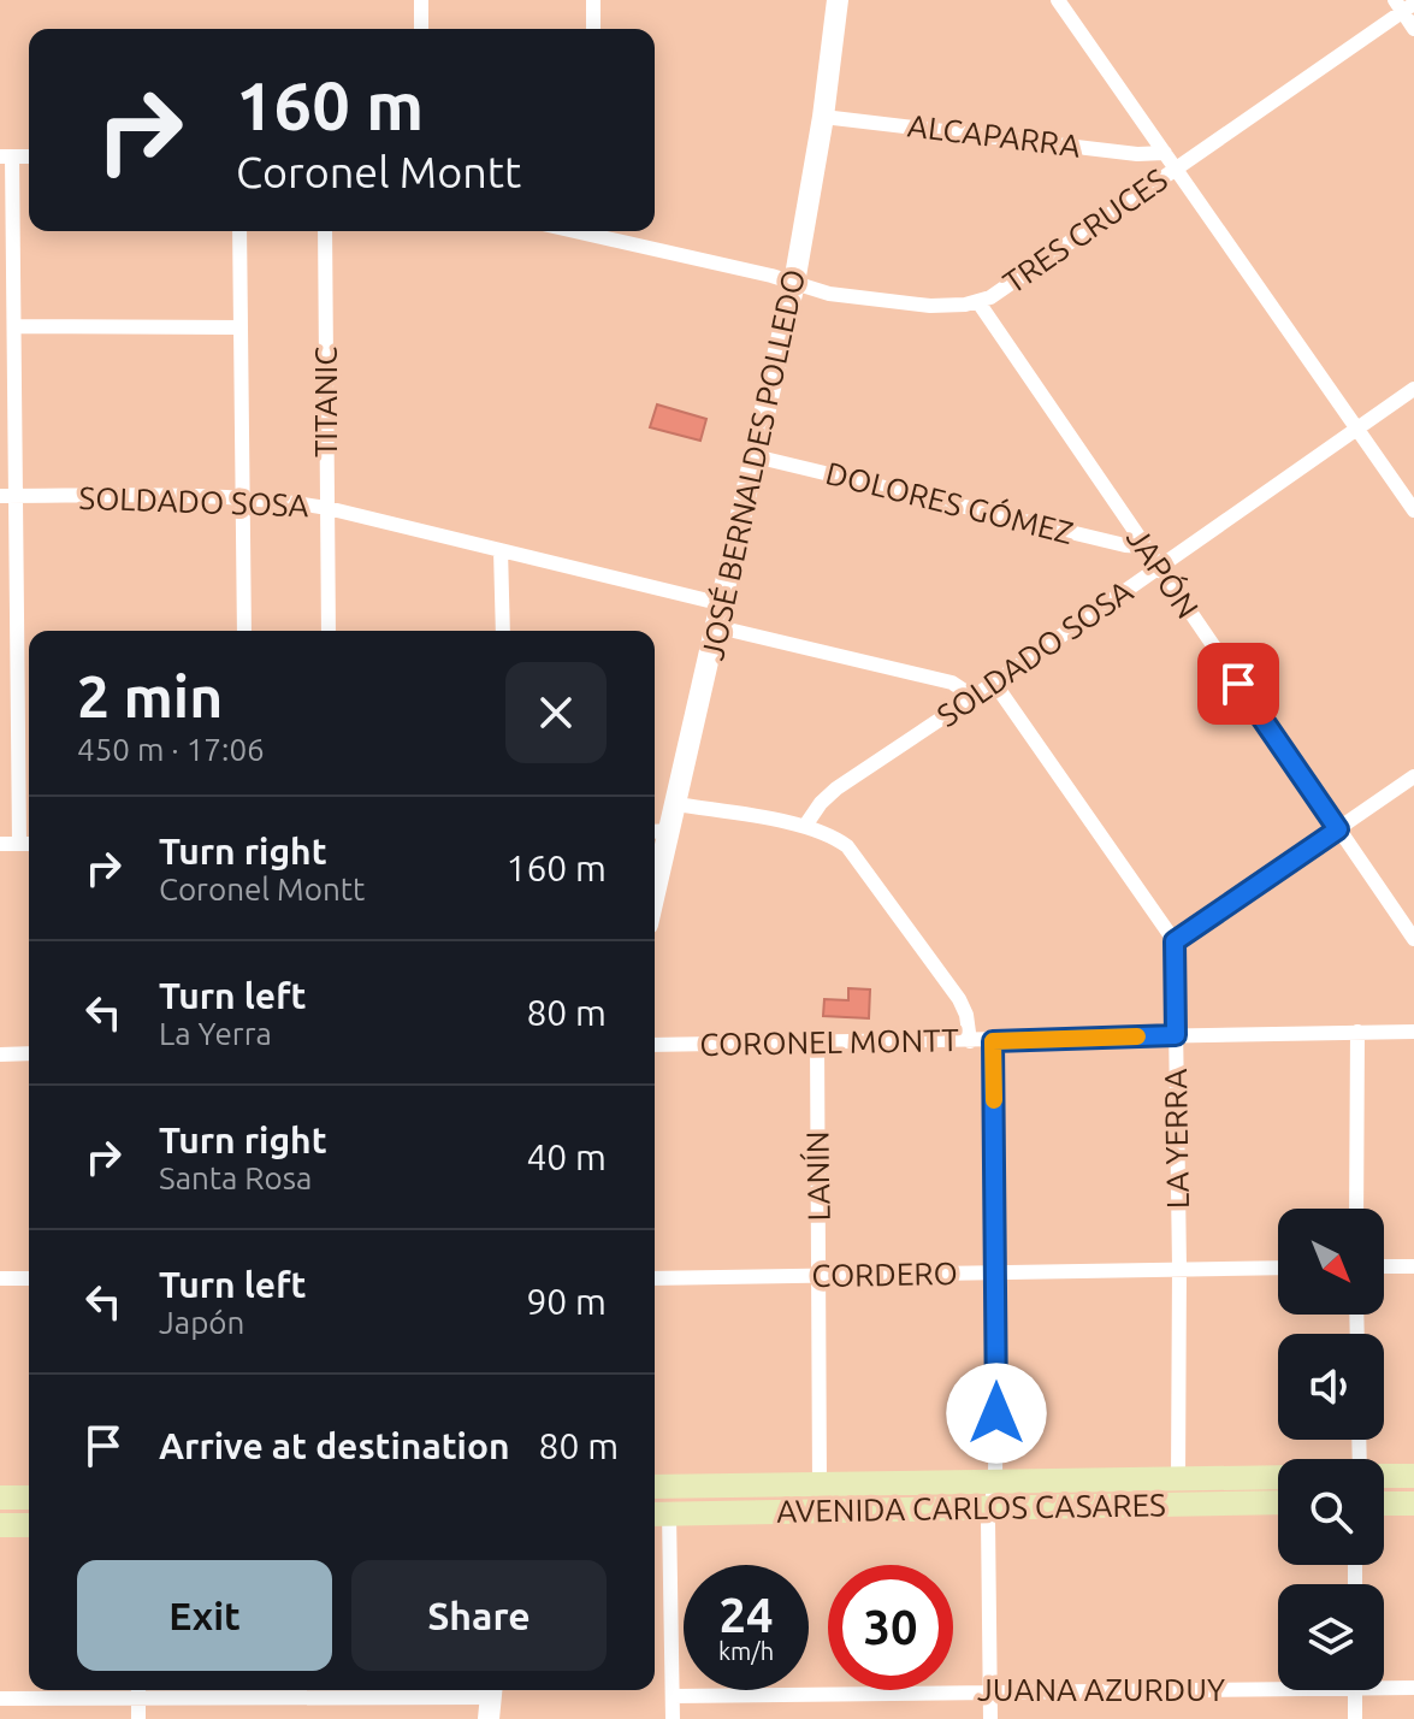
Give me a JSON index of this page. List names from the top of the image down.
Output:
{
  "streets": {
    "main road": ["JOSÉ BERNALDES POLLEDO", "AVENIDA CARLOS CASARES"],
    "street": [
      "ALCAPARRA",
      "TRES CRUCES",
      "TITANIC",
      "SOLDADO SOSA",
      "DOLORES GÓMEZ",
      "JAPÓN",
      "CORONEL MONTT",
      "LA YERRA",
      "LANÍN",
      "CORDERO",
      "JUANA AZURDUY"
    ]
  },
  "crossings": [
    ["ALCAPARRA", "JOSÉ BERNALDES POLLEDO"],
    ["TRES CRUCES", "JOSÉ BERNALDES POLLEDO"],
    ["TRES CRUCES", "JAPÓN"],
    ["TITANIC", "SOLDADO SOSA"],
    ["JOSÉ BERNALDES POLLEDO", "SOLDADO SOSA"],
    ["JOSÉ BERNALDES POLLEDO", "DOLORES GÓMEZ"],
    ["SOLDADO SOSA", "JAPÓN"],
    ["DOLORES GÓMEZ", "JAPÓN"],
    ["CORONEL MONTT", "LA YERRA"],
    ["CORONEL MONTT", "LANÍN"],
    ["LA YERRA", "CORDERO"],
    ["LA YERRA", "AVENIDA CARLOS CASARES"],
    ["LANÍN", "CORDERO"],
    ["LANÍN", "AVENIDA CARLOS CASARES"]
  ],
  "north": "bottom right",
  "page": {
    "turn": ["160 m", "Coronel Montt"],
    "heading": ["2 min", "450 m · 17:06"],
    "list": [
      {
        "name": "Turn right",
        "note": "Coronel Montt",
        "value": "160 m"
      },
      {
        "name": "Turn left",
        "note": "La Yerra",
        "value": "80 m"
      },
      {
        "name": "Turn right",
        "note": "Santa Rosa",
        "value": "40 m"
      },
      {
        "name": "Turn left",
        "note": "Japón",
        "value": "90 m"
      },
      {
        "name": "Arrive at destination",
        "value": "80 m"
      }
    ],
    "buttons": ["Exit", "Share"],
    "speed": "24 km/h",
    "limit": "30"
  }
}
